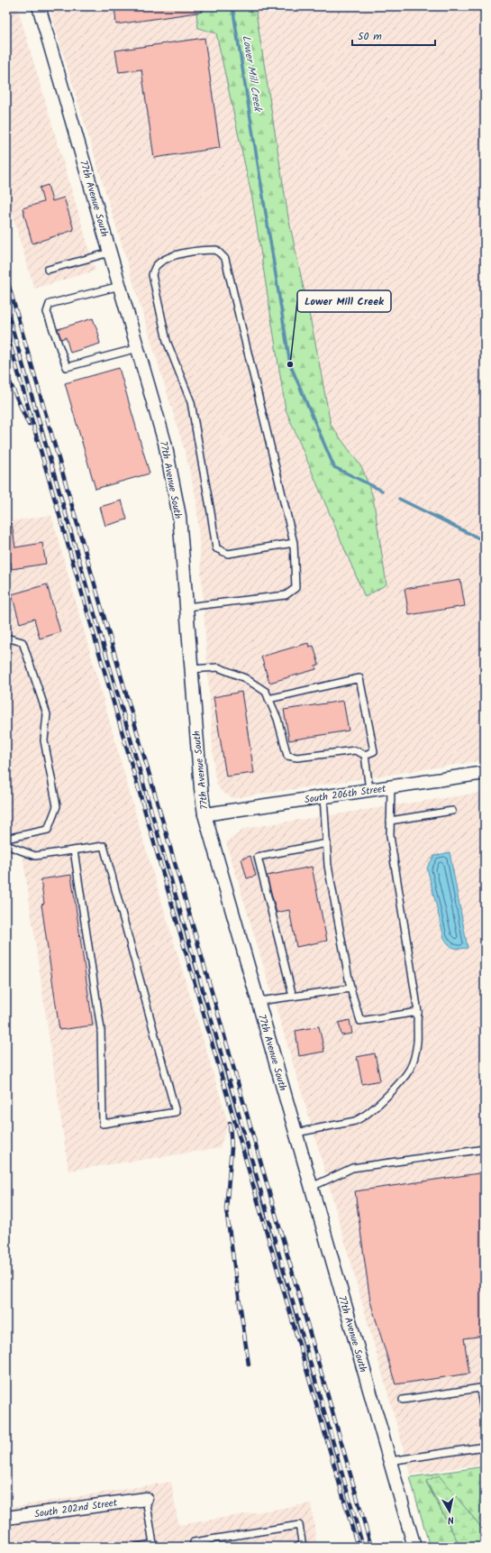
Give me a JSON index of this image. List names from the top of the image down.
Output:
{
  "streets": {
    "street": ["77th Avenue South", "South 206th Street", "South 202nd Street"]
  },
  "crossings": [
    ["77th Avenue South", "South 206th Street"]
  ],
  "water": ["Lower Mill Creek"],
  "places": ["Lower Mill Creek"],
  "scale_bar": "50 m",
  "north": "bottom"
}
